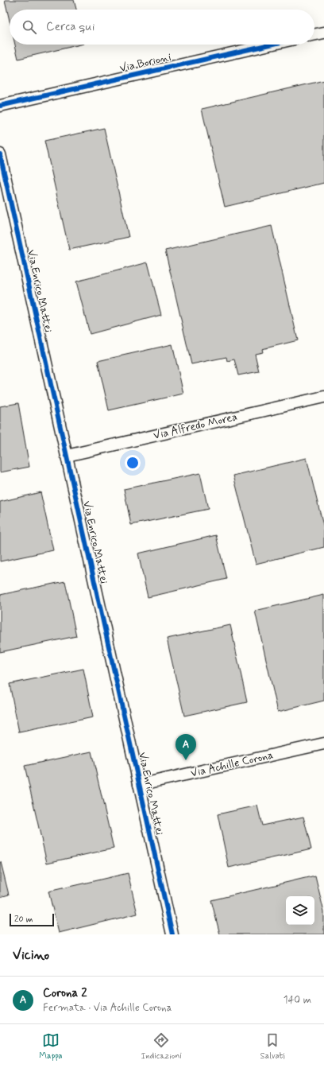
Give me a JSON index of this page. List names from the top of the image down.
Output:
{
  "streets": {
    "street": [
      "Via Borioni",
      "Via Enrico Mattei",
      "Via Alfredo Morea",
      "Via Achille Corona"
    ]
  },
  "crossings": [
    ["Via Enrico Mattei", "Via Alfredo Morea"],
    ["Via Enrico Mattei", "Via Achille Corona"]
  ],
  "scale_bar": "20 m",
  "page": {
    "search": "Cerca qui",
    "pins": "A",
    "scale": "20 m",
    "heading": "Vicino",
    "list": [
      {
        "mark": "A",
        "name": "Corona 2",
        "note": "Fermata · Via Achille Corona",
        "value": "140 m"
      }
    ],
    "nav": ["Mappa", "Indicazioni", "Salvati"]
  }
}
